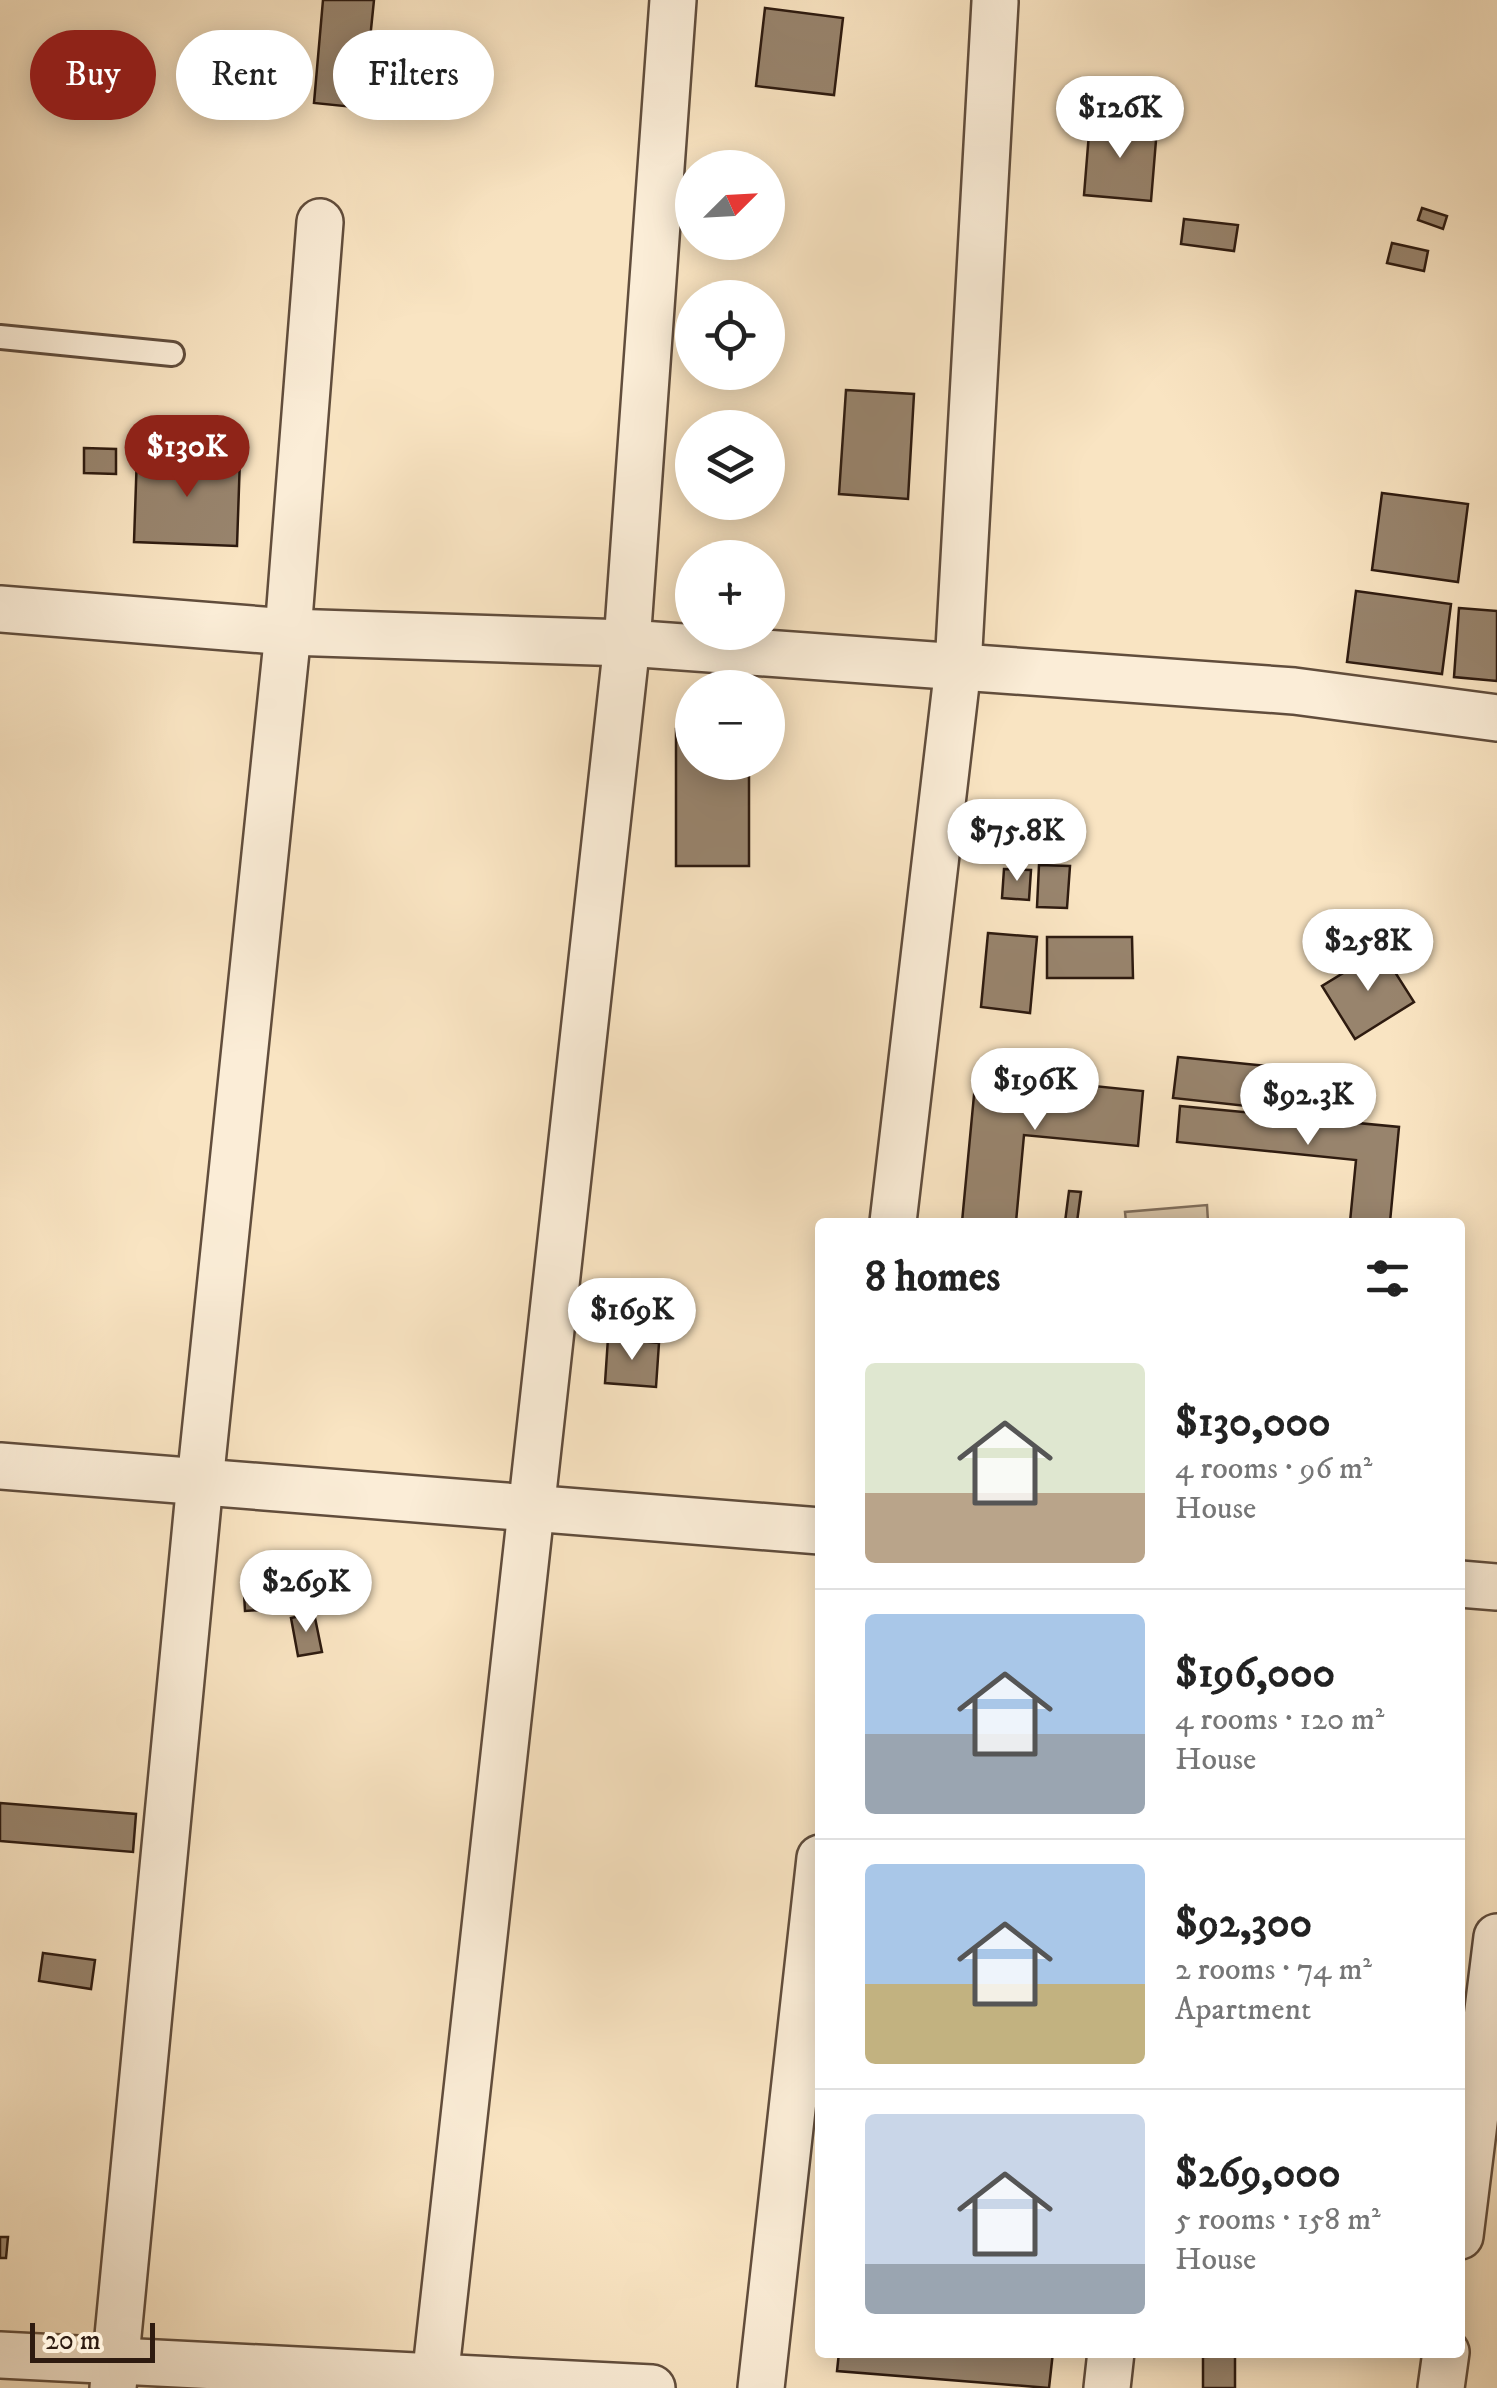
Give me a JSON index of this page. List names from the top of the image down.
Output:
{
  "scale_bar": "20 m",
  "north": "top right",
  "page": {
    "chip": ["Buy", "Rent", "Filters"],
    "price": [
      "$126K",
      "$130K",
      "$75.8K",
      "$258K",
      "$196K",
      "$92.3K",
      "$169K",
      "$269K"
    ],
    "map_buttons": ["+", "−"],
    "heading": "8 homes",
    "list": [
      {
        "name": "$130,000",
        "note": "4 rooms · 96 m² · House"
      },
      {
        "name": "$196,000",
        "note": "4 rooms · 120 m² · House"
      },
      {
        "name": "$92,300",
        "note": "2 rooms · 74 m² · Apartment"
      },
      {
        "name": "$269,000",
        "note": "5 rooms · 158 m² · House"
      }
    ],
    "scale": "20 m"
  }
}
